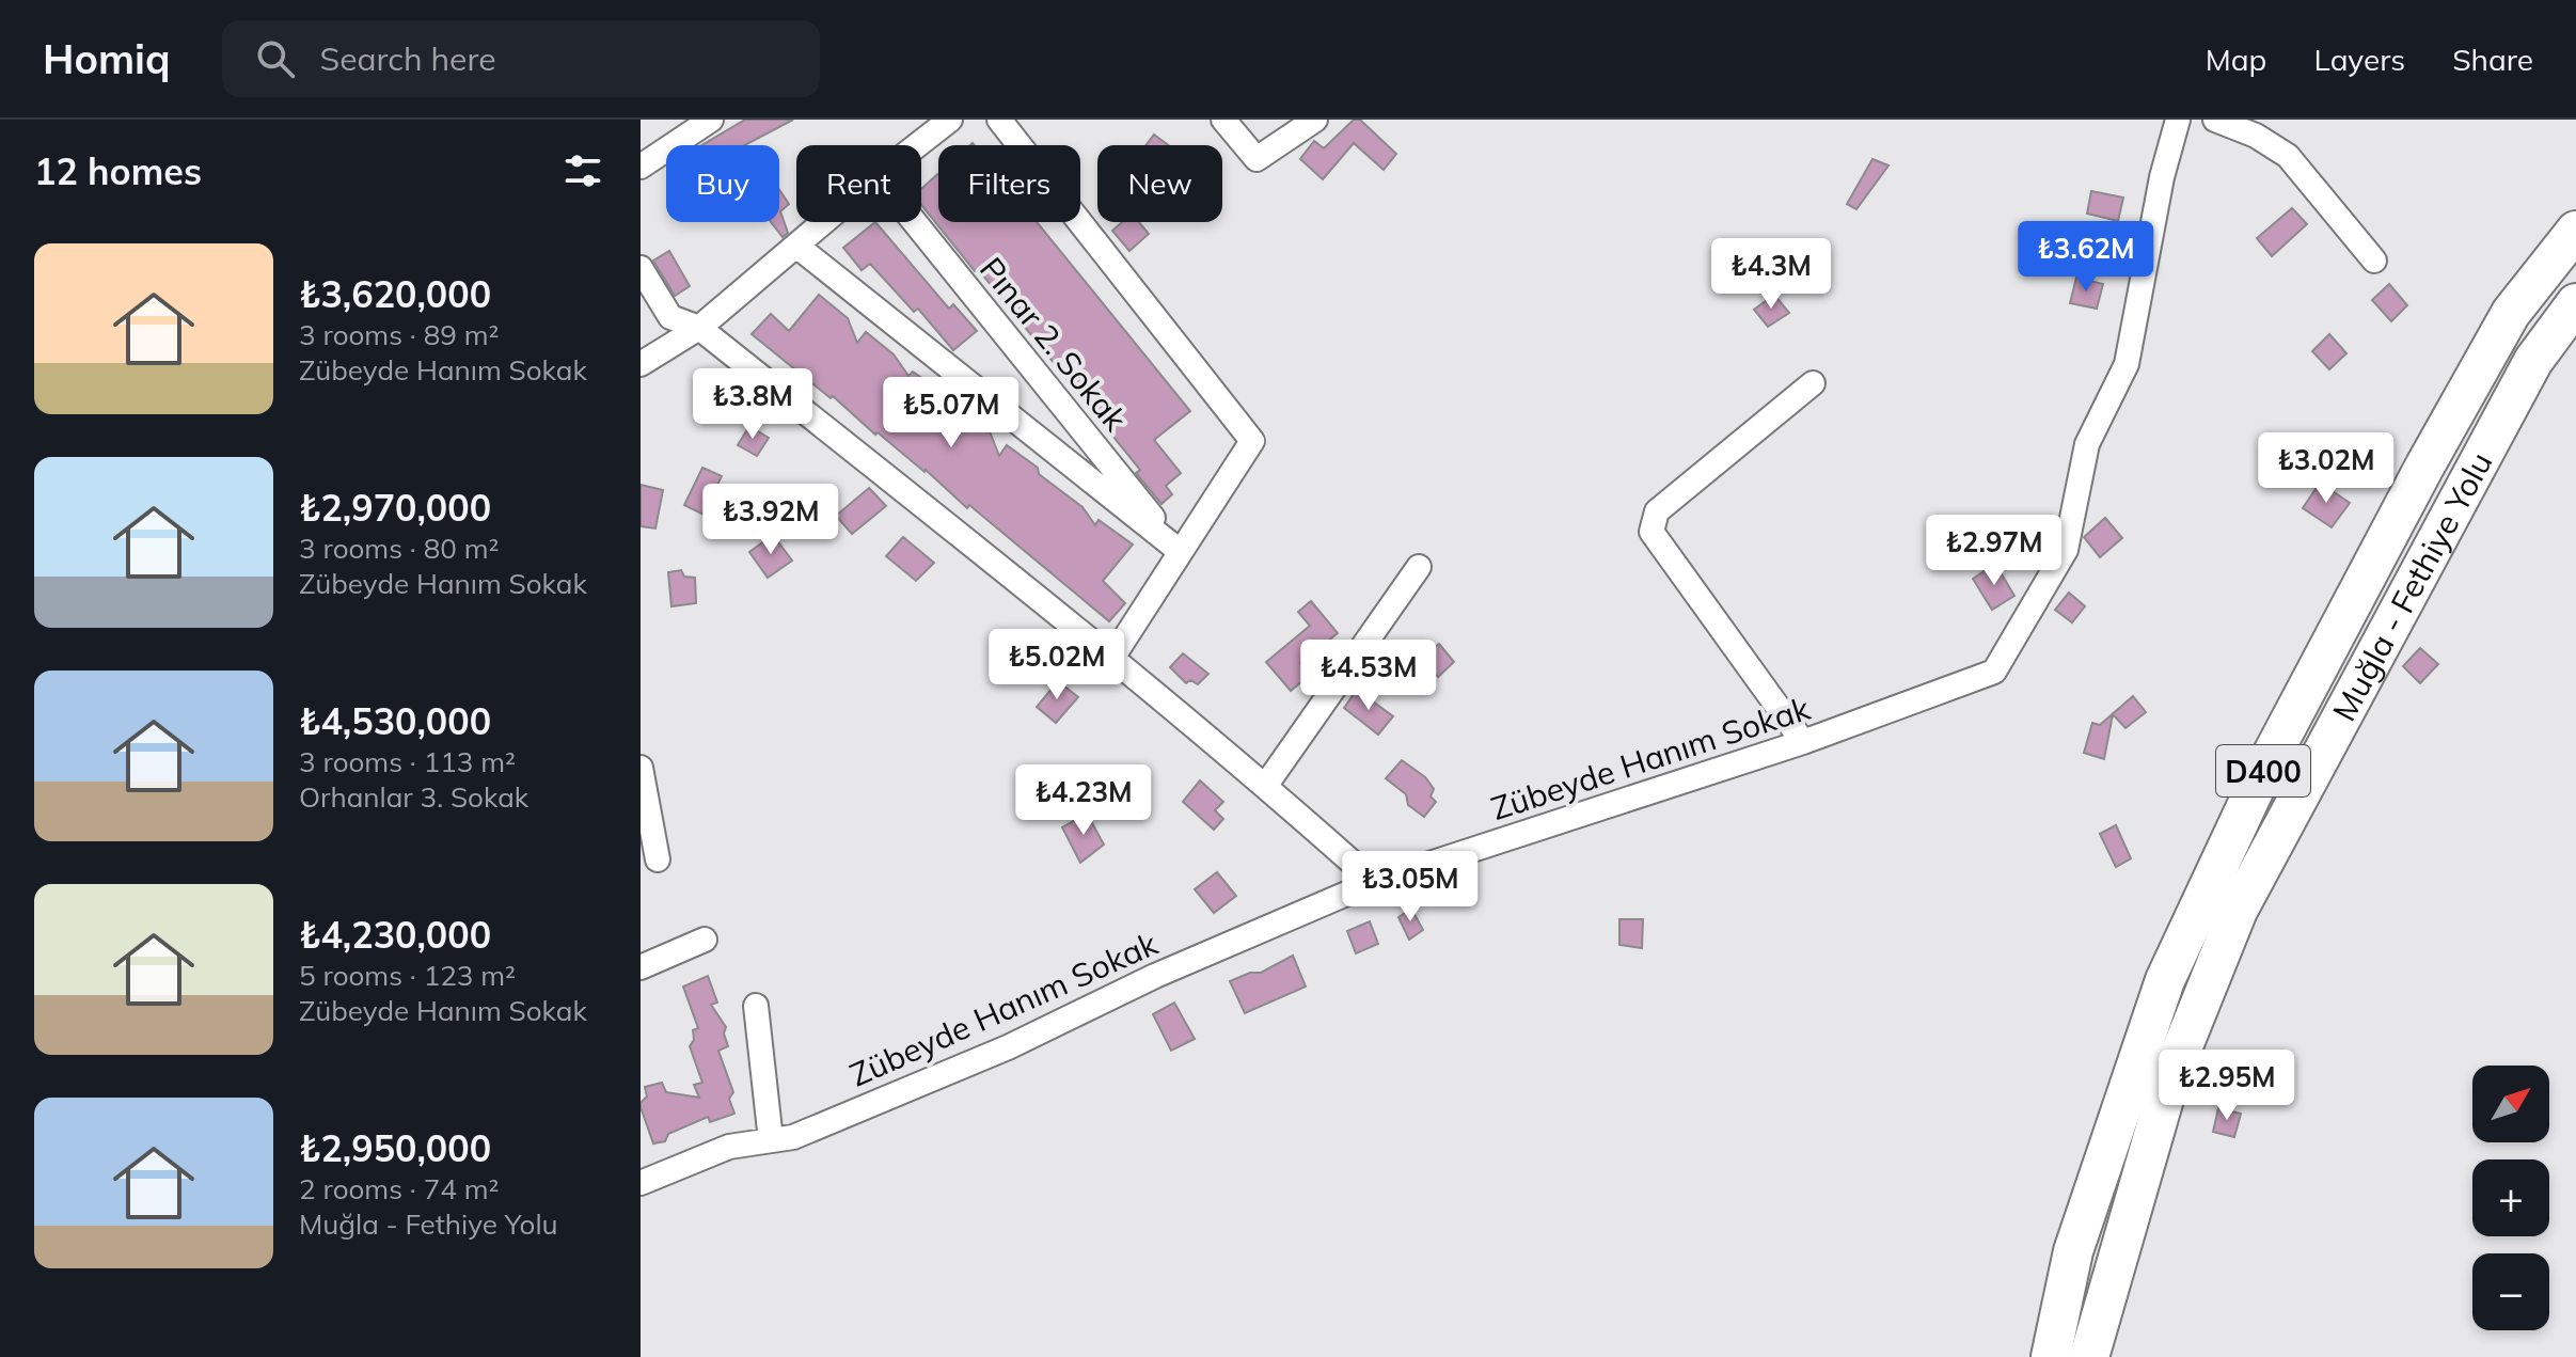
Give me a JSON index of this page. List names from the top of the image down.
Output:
{
  "streets": {
    "highway": ["Muğla - Fethiye Yolu", "D400"],
    "street": ["Pınar 2. Sokak", "Zübeyde Hanım Sokak"]
  },
  "north": "top right",
  "page": {
    "header": "Homiq",
    "search": "Search here",
    "nav": ["Map", "Layers", "Share"],
    "heading": "12 homes",
    "chip": [
      "Buy",
      "Rent",
      "Filters",
      "New"
    ],
    "price": [
      "₺3.62M",
      "₺4.3M",
      "₺3.8M",
      "₺5.07M",
      "₺3.02M",
      "₺3.92M",
      "₺2.97M",
      "₺5.02M",
      "₺4.53M",
      "₺4.23M",
      "₺3.05M",
      "₺2.95M"
    ],
    "list": [
      {
        "name": "₺3,620,000",
        "note": "3 rooms · 89 m² · Zübeyde Hanım Sokak"
      },
      {
        "name": "₺2,970,000",
        "note": "3 rooms · 80 m² · Zübeyde Hanım Sokak"
      },
      {
        "name": "₺4,530,000",
        "note": "3 rooms · 113 m² · Orhanlar 3. Sokak"
      },
      {
        "name": "₺4,230,000",
        "note": "5 rooms · 123 m² · Zübeyde Hanım Sokak"
      },
      {
        "name": "₺2,950,000",
        "note": "2 rooms · 74 m² · Muğla - Fethiye Yolu"
      }
    ],
    "map_buttons": ["+", "−"]
  }
}
